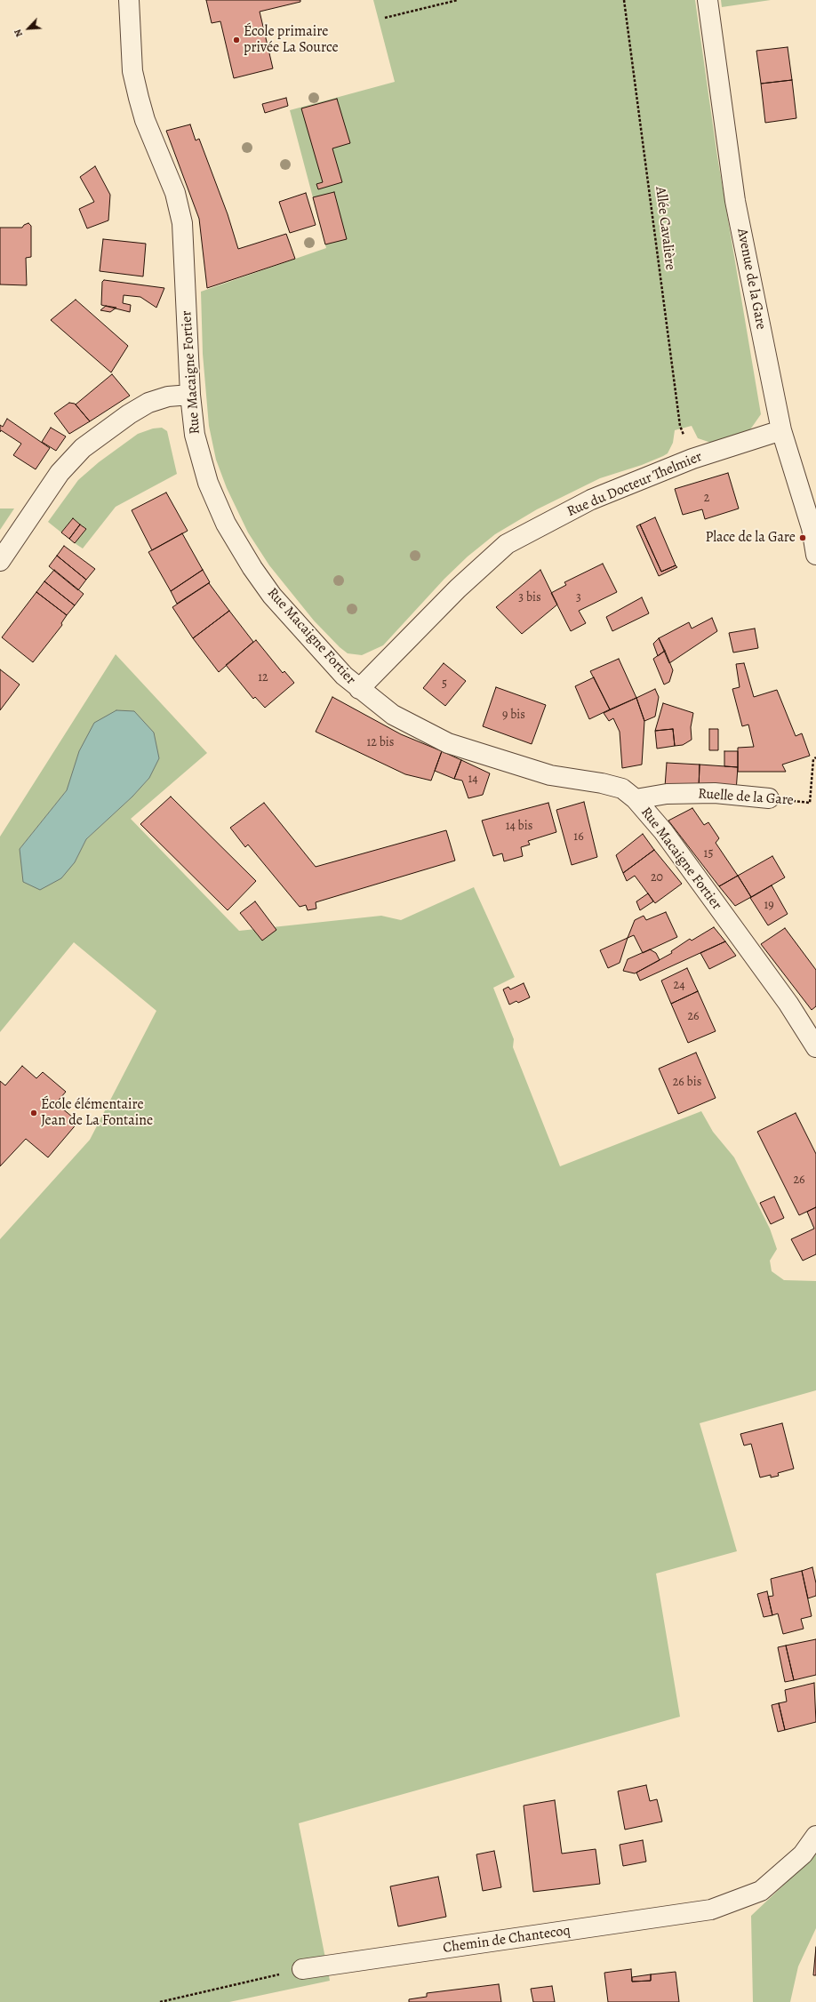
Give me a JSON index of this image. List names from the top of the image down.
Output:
{
  "streets": {
    "street": [
      "Avenue de la Gare",
      "Rue Macaigne Fortier",
      "Rue du Docteur Thelmier",
      "Ruelle de la Gare",
      "Chemin de Chantecoq"
    ],
    "path": ["Allée Cavalière"]
  },
  "crossings": [
    ["Allée Cavalière", "Rue du Docteur Thelmier"],
    ["Avenue de la Gare", "Rue du Docteur Thelmier"],
    ["Rue Macaigne Fortier", "Rue du Docteur Thelmier"],
    ["Rue Macaigne Fortier", "Ruelle de la Gare"]
  ],
  "places": ["École primaire privée La Source", "Place de la Gare", "École élémentaire Jean de La Fontaine"],
  "house_numbers": [
    "2",
    "3 bis",
    "3",
    "12",
    "5",
    "9 bis",
    "12 bis",
    "14",
    "14 bis",
    "16",
    "15",
    "20",
    "19",
    "24",
    "26",
    "26 bis",
    "26"
  ],
  "north": "bottom left"
}
